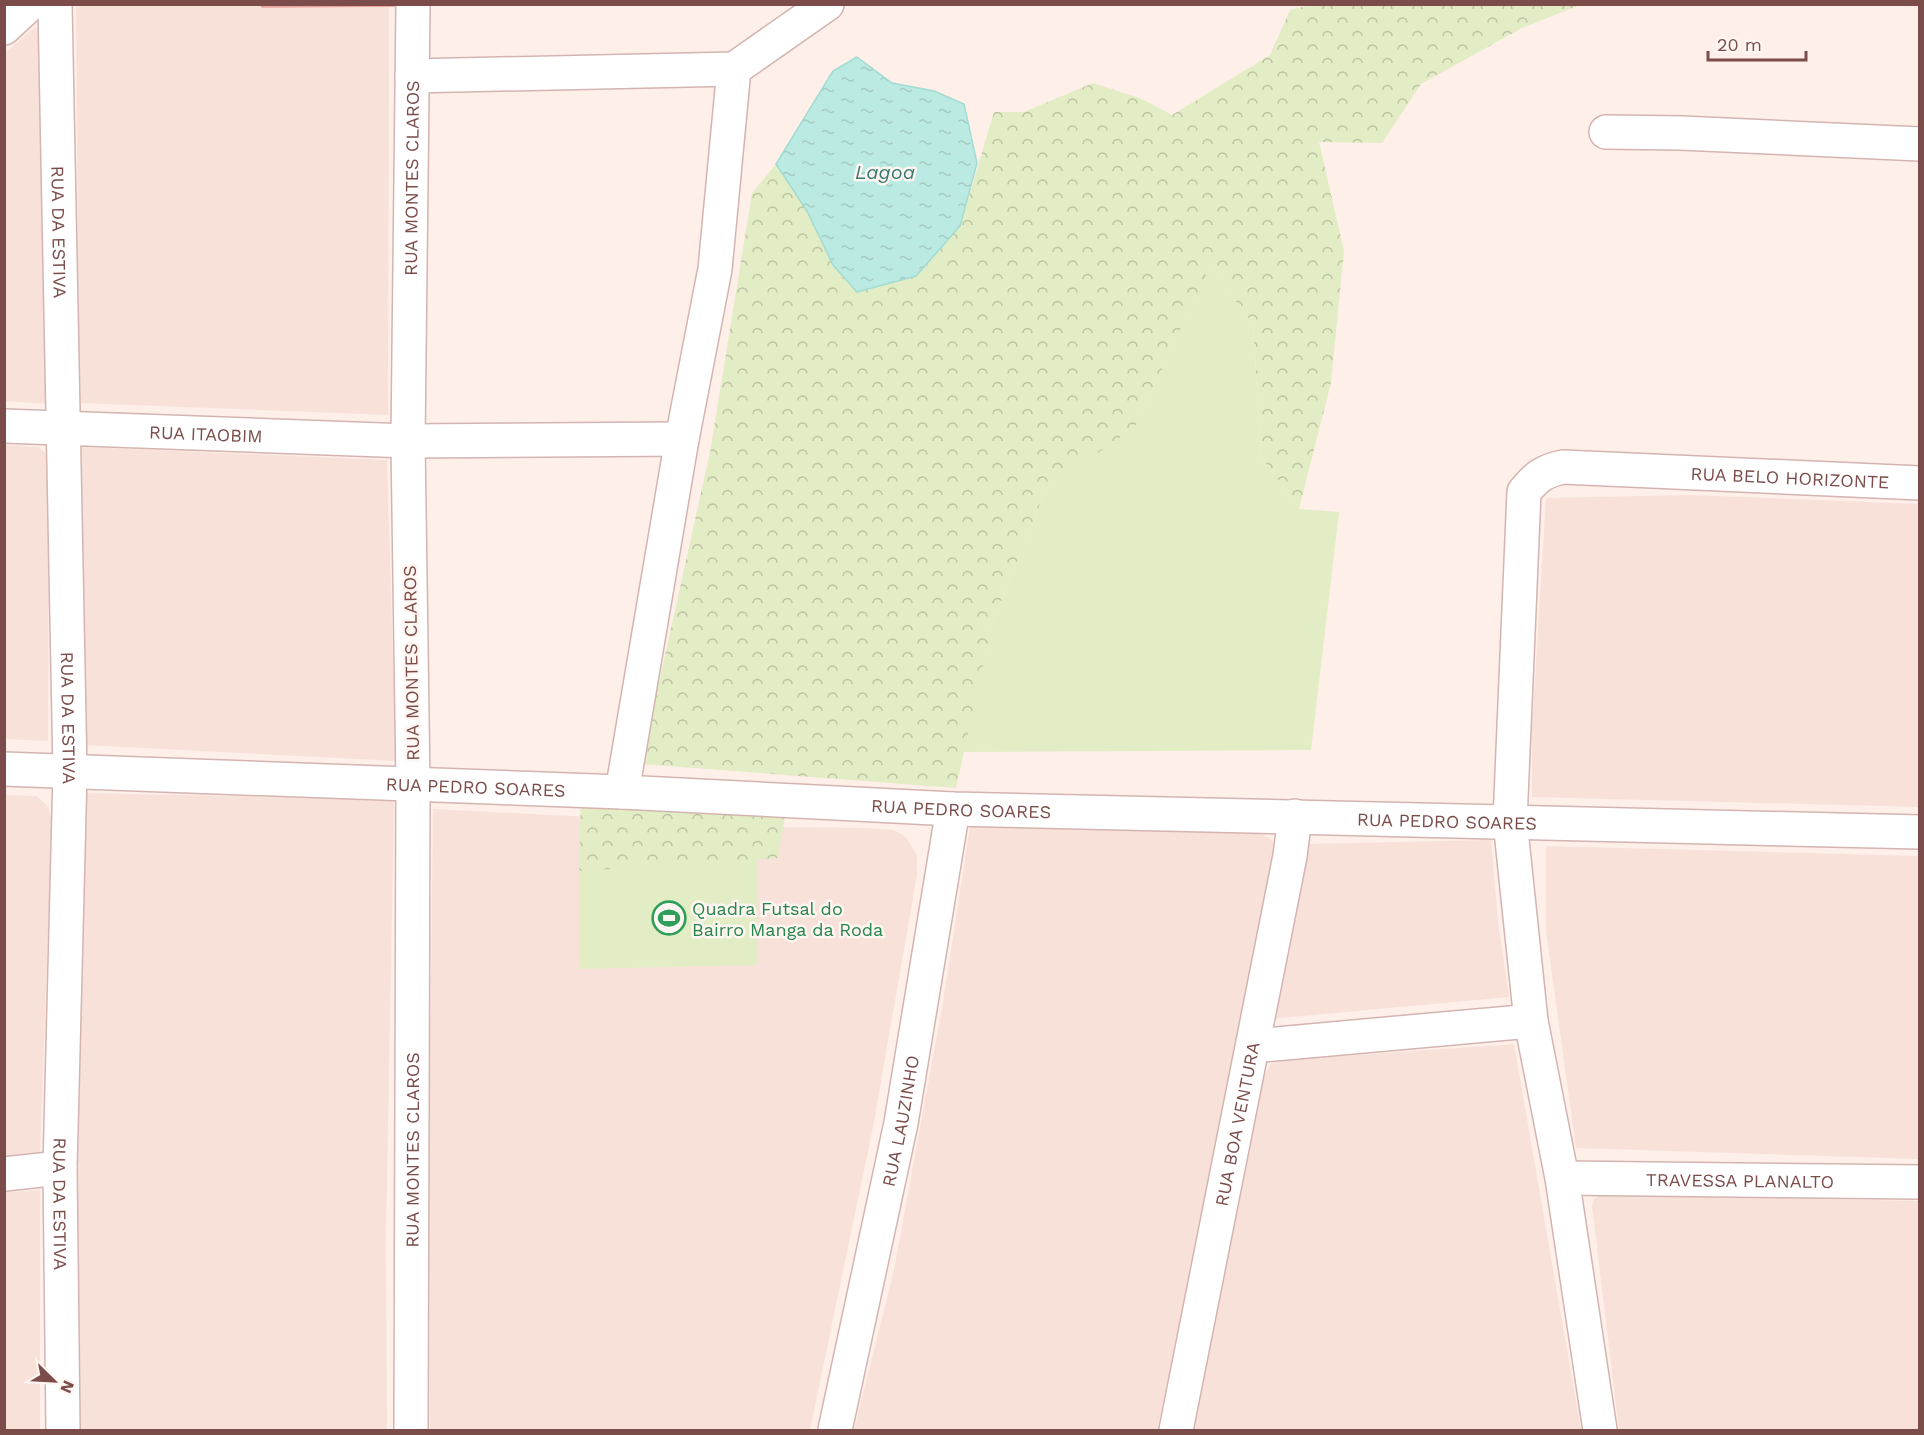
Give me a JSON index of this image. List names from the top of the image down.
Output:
{
  "streets": {
    "street": [
      "RUA MONTES CLAROS",
      "RUA DA ESTIVA",
      "RUA ITAOBIM",
      "RUA BELO HORIZONTE",
      "RUA PEDRO SOARES",
      "RUA LAUZINHO",
      "RUA BOA VENTURA",
      "TRAVESSA PLANALTO"
    ]
  },
  "crossings": [
    ["RUA MONTES CLAROS", "RUA ITAOBIM"],
    ["RUA MONTES CLAROS", "RUA PEDRO SOARES"],
    ["RUA DA ESTIVA", "RUA ITAOBIM"],
    ["RUA DA ESTIVA", "RUA PEDRO SOARES"],
    ["RUA BELO HORIZONTE", "RUA PEDRO SOARES"],
    ["RUA BELO HORIZONTE", "TRAVESSA PLANALTO"],
    ["RUA PEDRO SOARES", "RUA LAUZINHO"],
    ["RUA PEDRO SOARES", "RUA BOA VENTURA"]
  ],
  "water": ["Lagoa"],
  "places": {
    "sports": ["Quadra Futsal do Bairro Manga da Roda"]
  },
  "scale_bar": "20 m",
  "north": "bottom right"
}
